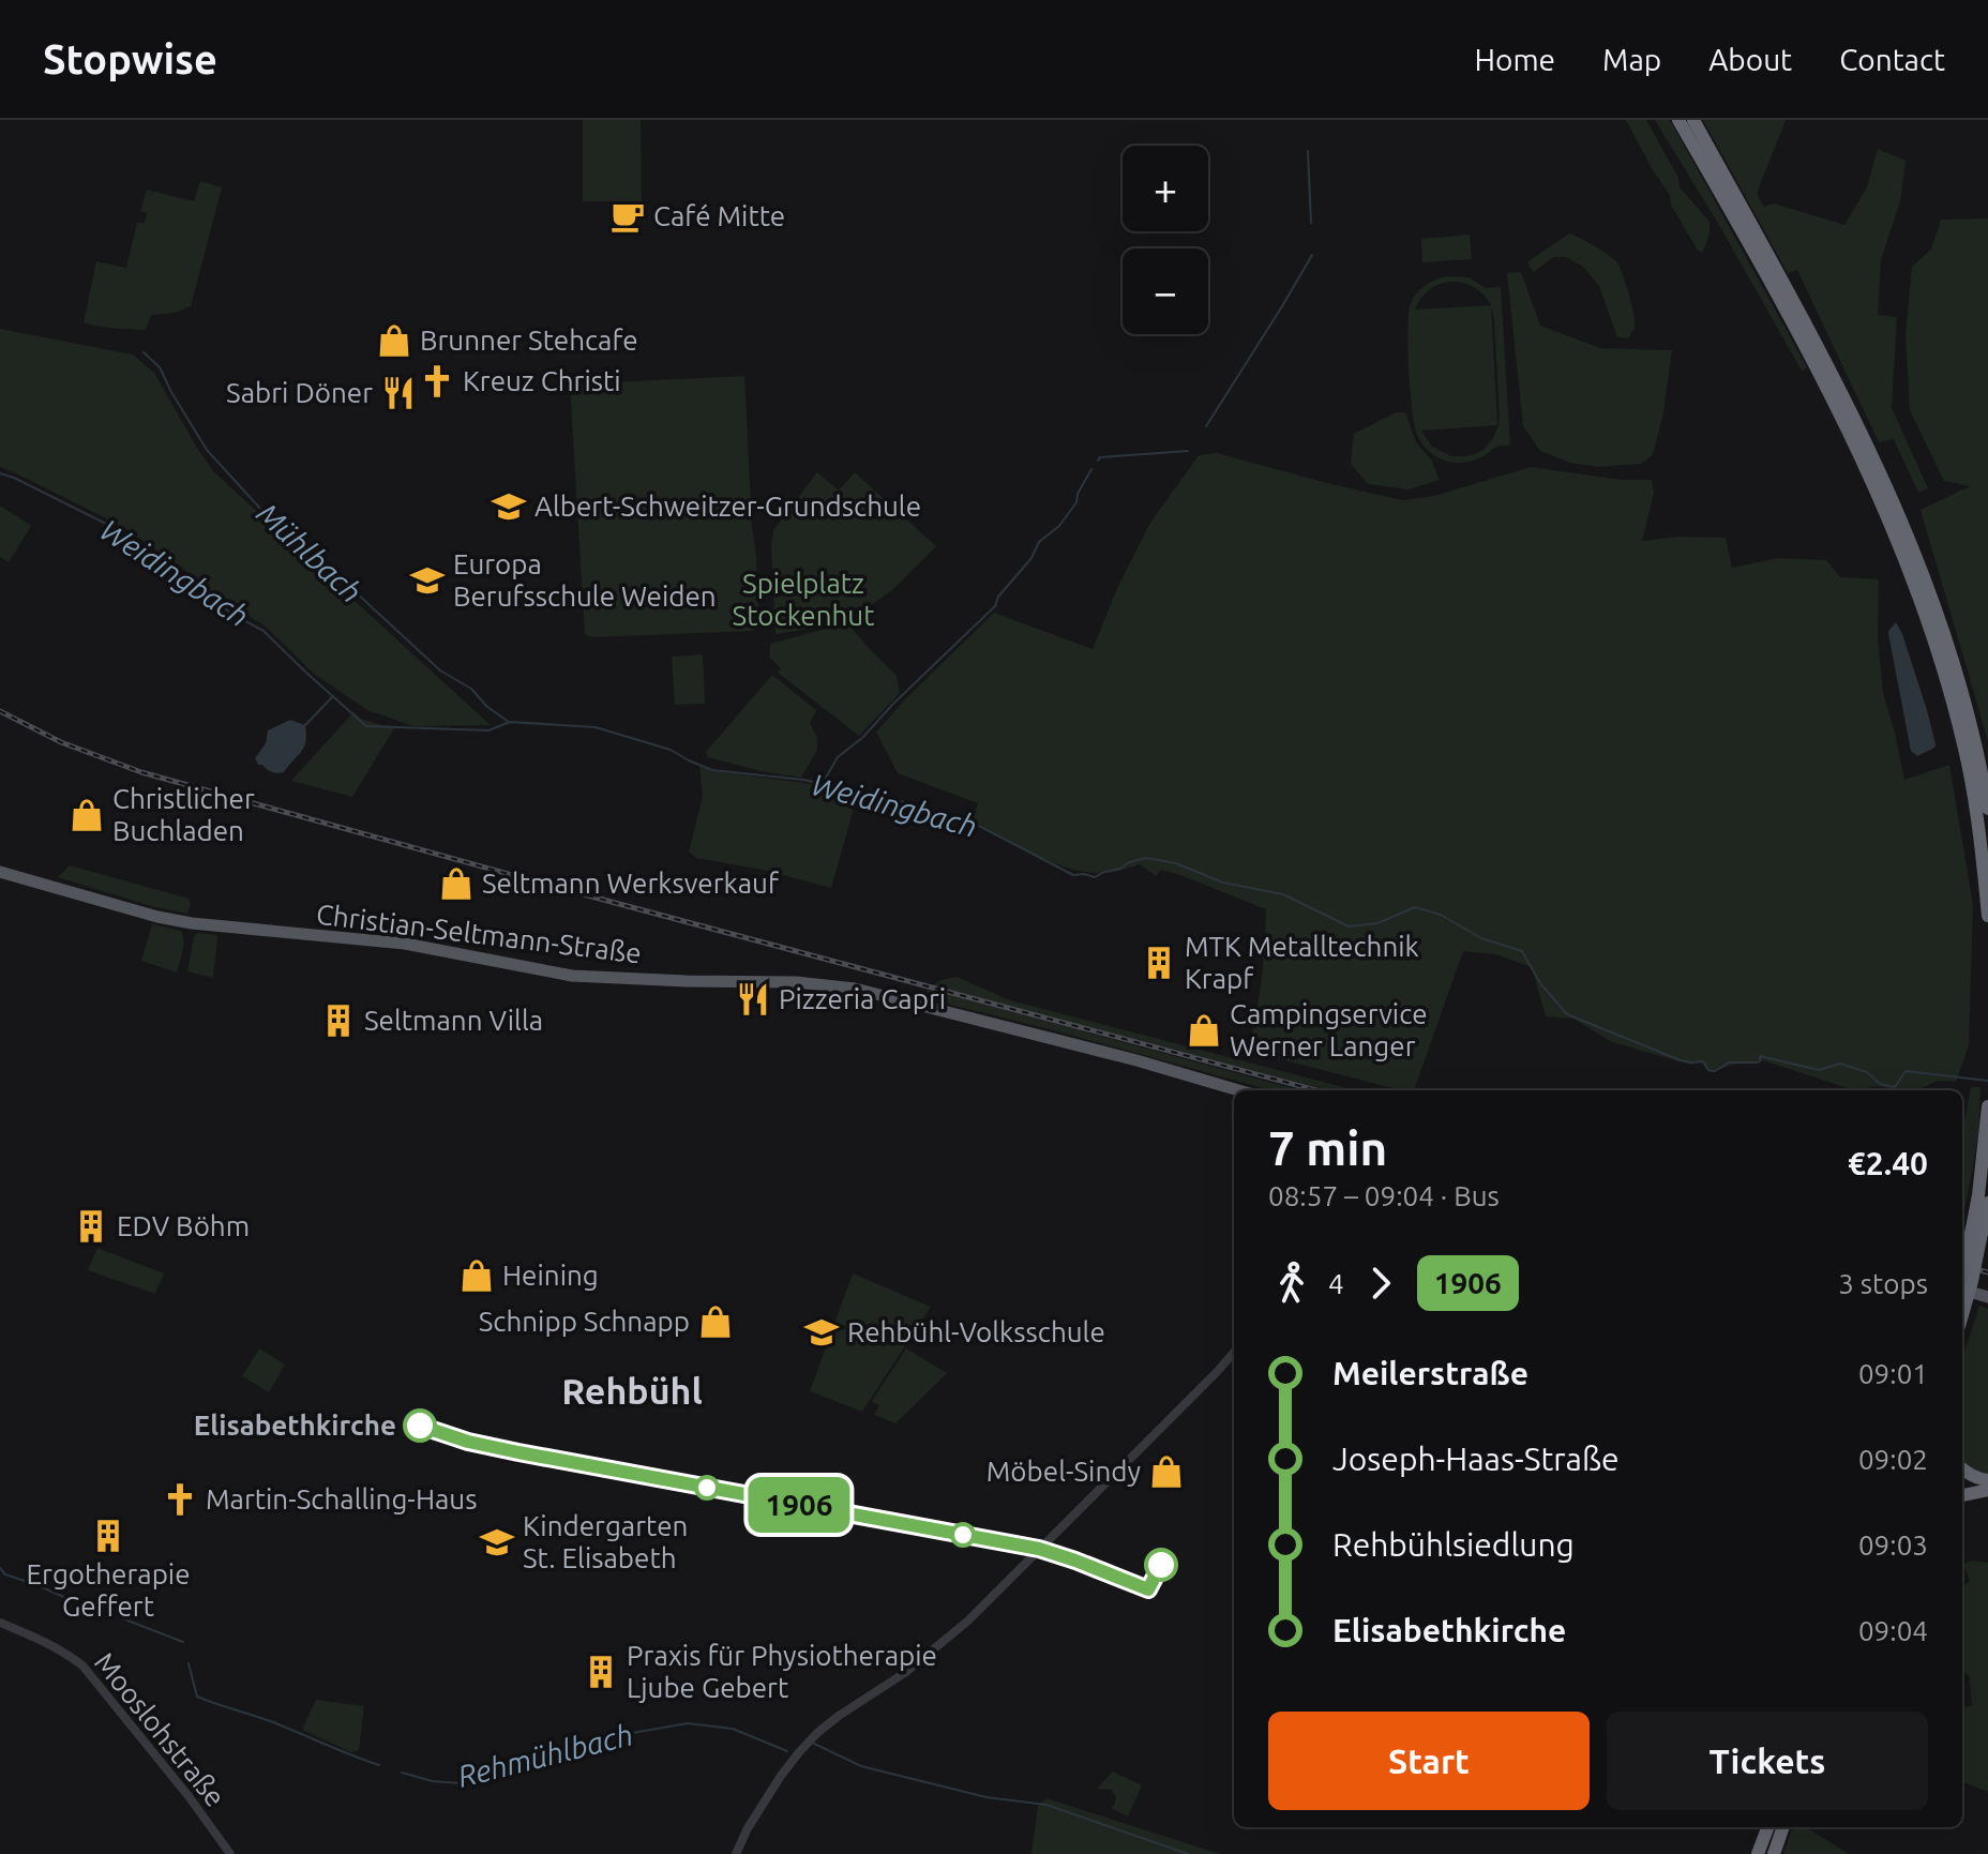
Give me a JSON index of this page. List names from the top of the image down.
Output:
{
  "streets": {
    "main road": ["Christian-Seltmann-Straße"],
    "street": ["Mooslohstraße"]
  },
  "districts": ["Rehbühl"],
  "water": ["Mühlbach", "Weidingbach", "Rehmühlbach"],
  "parks": ["Spielplatz Stockenhut"],
  "places": {
    "cafe": ["Café Mitte"],
    "shop": [
      "Brunner Stehcafe",
      "Christlicher Buchladen",
      "Seltmann Werksverkauf",
      "Campingservice Werner Langer",
      "Heining",
      "Schnipp Schnapp",
      "Möbel-Sindy"
    ],
    "church": ["Kreuz Christi", "Martin-Schalling-Haus"],
    "restaurant": ["Sabri Döner", "Pizzeria Capri"],
    "school or university": [
      "Albert-Schweitzer-Grundschule",
      "Europa Berufsschule Weiden",
      "Rehbühl-Volksschule",
      "Kindergarten St. Elisabeth"
    ],
    "building": [
      "MTK Metalltechnik Krapf",
      "Seltmann Villa",
      "EDV Böhm",
      "Ergotherapie Geffert",
      "Praxis für Physiotherapie Ljube Gebert"
    ],
    "other": ["Elisabethkirche"]
  },
  "lines": ["bus line 1906"],
  "page": {
    "header": "Stopwise",
    "nav": [
      "Home",
      "Map",
      "About",
      "Contact"
    ],
    "on_map": "1906",
    "map_buttons": ["+", "−"],
    "heading": ["7 min", "08:57 – 09:04 · Bus", "€2.40"],
    "legs": ["4", "1906", "3 stops"],
    "list": [
      {
        "name": "Meilerstraße",
        "value": "09:01"
      },
      {
        "name": "Joseph-Haas-Straße",
        "value": "09:02"
      },
      {
        "name": "Rehbühlsiedlung",
        "value": "09:03"
      },
      {
        "name": "Elisabethkirche",
        "value": "09:04"
      }
    ],
    "buttons": ["Start", "Tickets"]
  }
}
